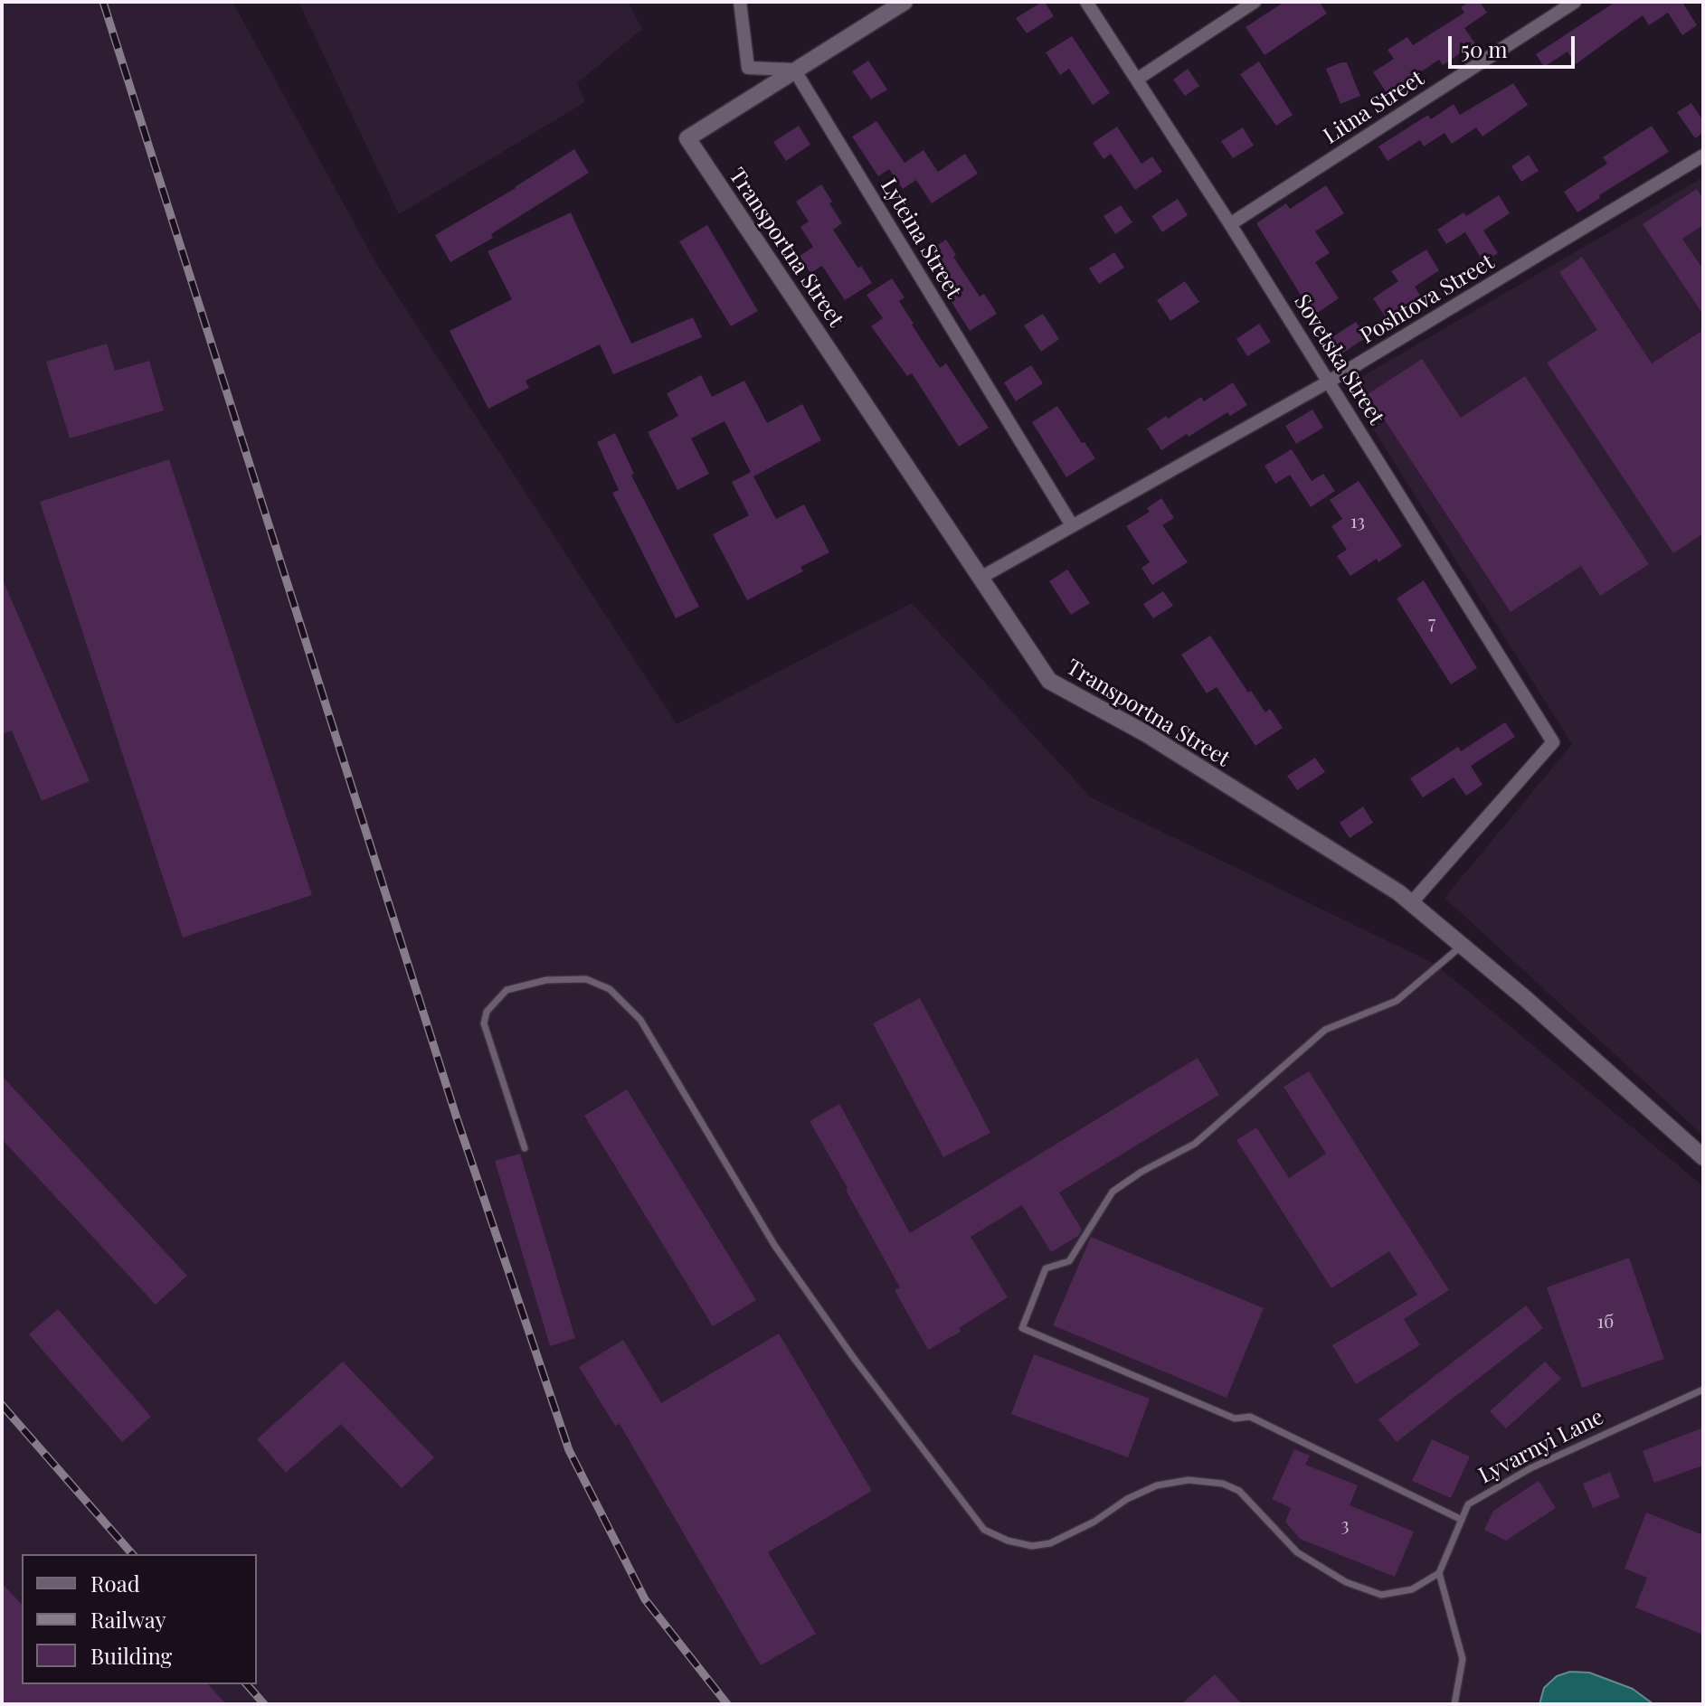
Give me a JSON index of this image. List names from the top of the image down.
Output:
{
  "streets": {
    "street": [
      "Litna Street",
      "Lyteina Street",
      "Transportna Street",
      "Poshtova Street",
      "Sovetska Street"
    ],
    "lane": ["Lyvarnyi Lane"]
  },
  "crossings": [
    ["Litna Street", "Sovetska Street"],
    ["Lyteina Street", "Transportna Street"],
    ["Lyteina Street", "Poshtova Street"],
    ["Transportna Street", "Poshtova Street"],
    ["Transportna Street", "Sovetska Street"],
    ["Poshtova Street", "Sovetska Street"]
  ],
  "house_numbers": [
    "13",
    "7",
    "1б",
    "3"
  ],
  "legend": ["Road", "Railway", "Building"],
  "scale_bar": "50 m"
}
